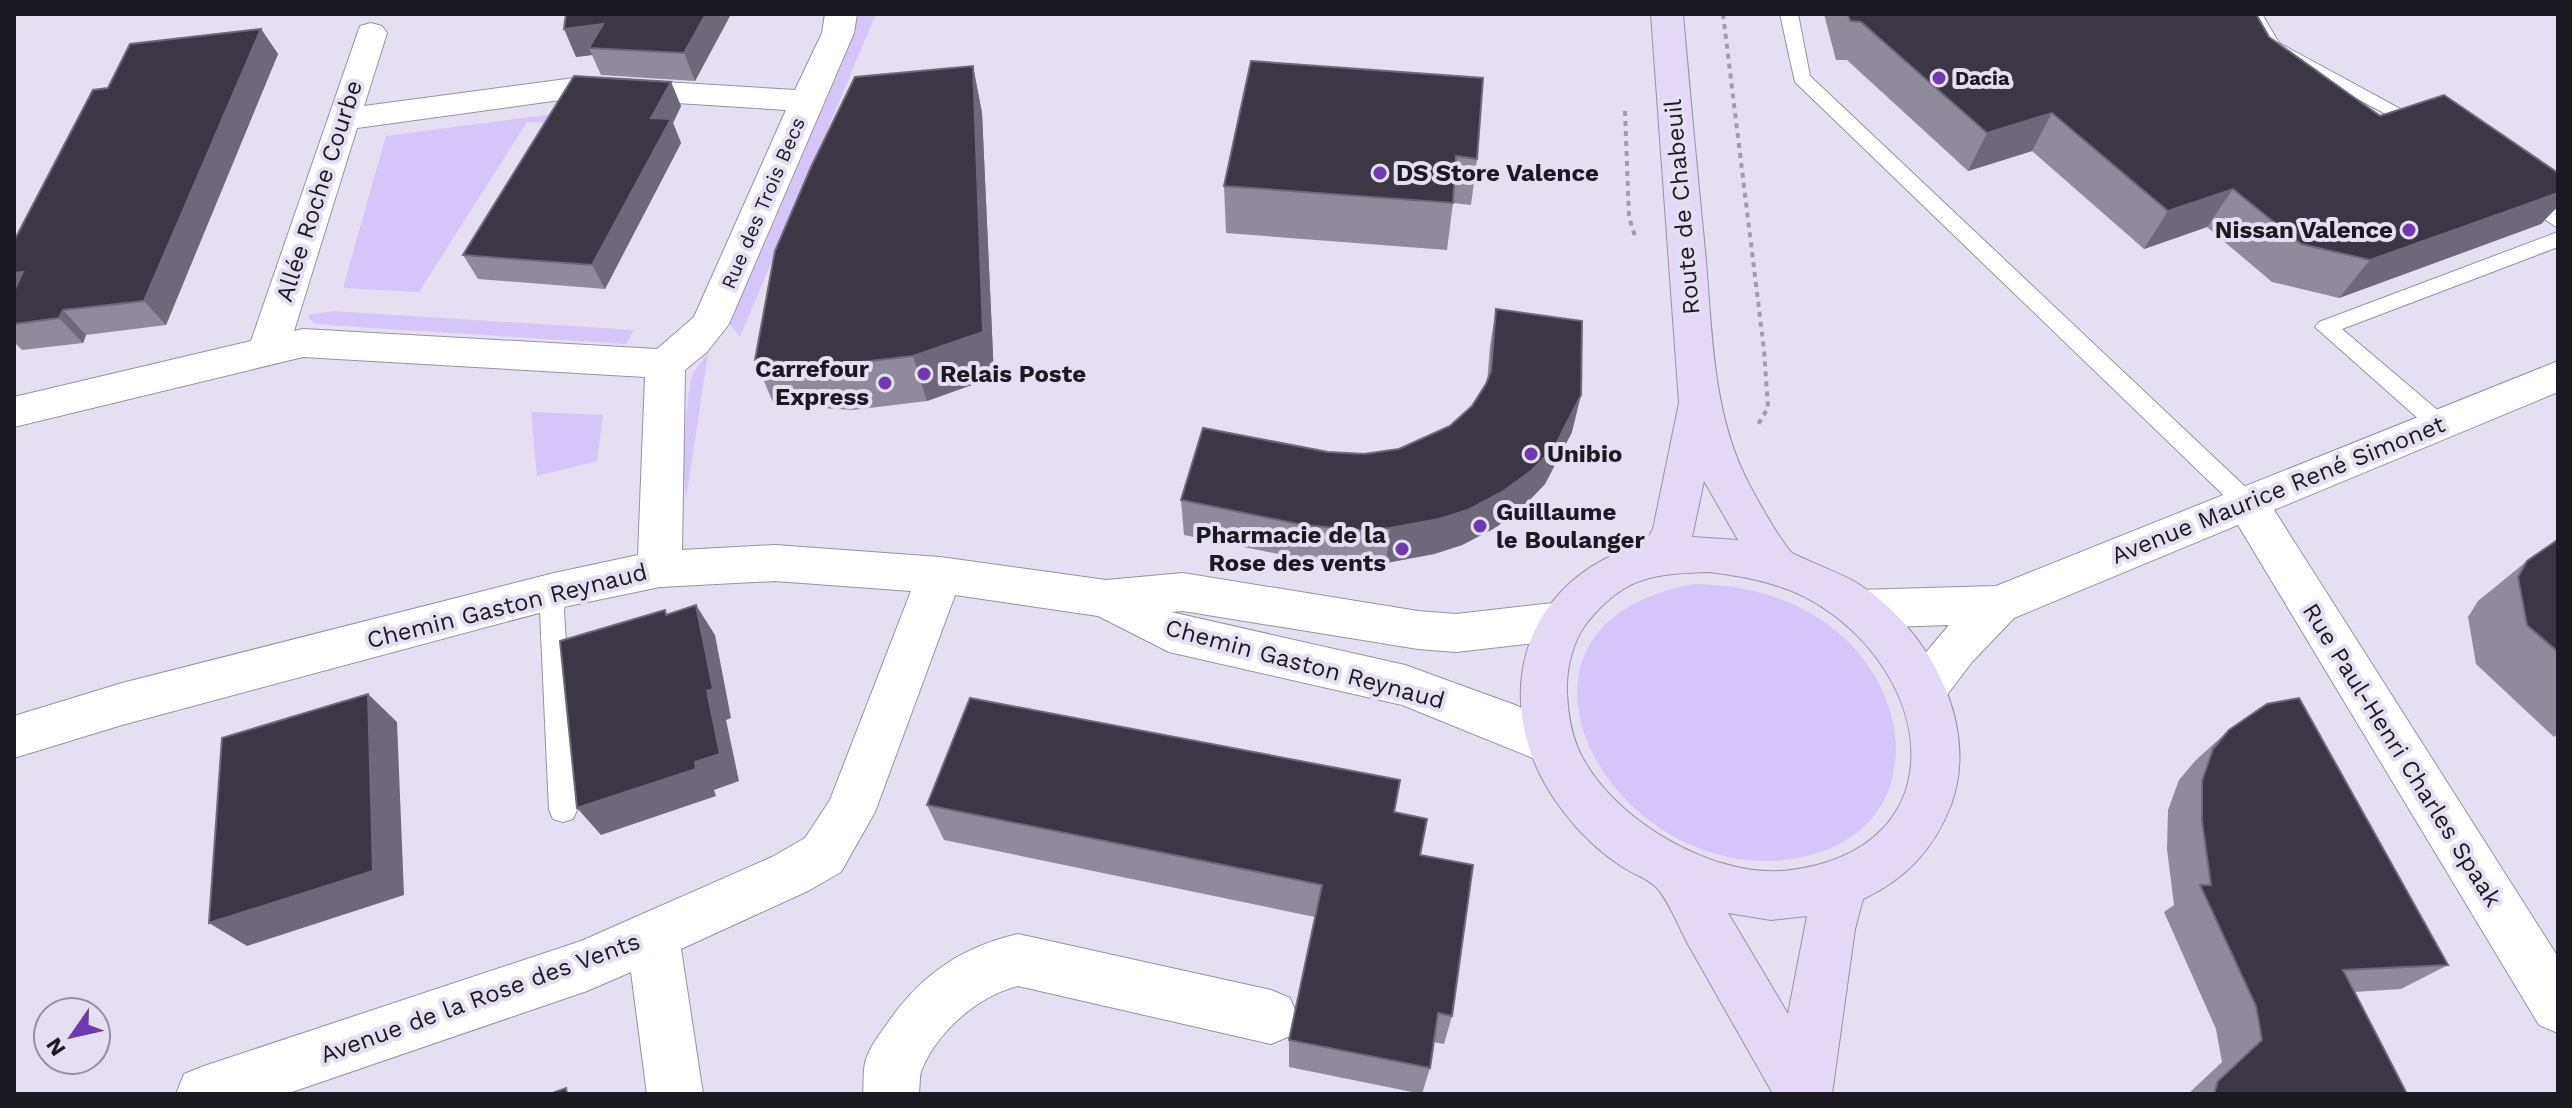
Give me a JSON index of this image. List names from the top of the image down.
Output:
{
  "streets": {
    "main road": ["Route de Chabeuil"],
    "street": [
      "Allée Roche Courbe",
      "Rue des Trois Becs",
      "Avenue Maurice René Simonet",
      "Chemin Gaston Reynaud",
      "Rue Paul-Henri Charles Spaak",
      "Avenue de la Rose des Vents"
    ]
  },
  "crossings": [
    ["Allée Roche Courbe", "Rue des Trois Becs"],
    ["Avenue Maurice René Simonet", "Rue Paul-Henri Charles Spaak"],
    ["Chemin Gaston Reynaud", "Avenue de la Rose des Vents"]
  ],
  "places": [
    "Dacia",
    "DS Store Valence",
    "Nissan Valence",
    "Relais Poste",
    "Carrefour Express",
    "Unibio",
    "Guillaume le Boulanger",
    "Pharmacie de la Rose des vents"
  ],
  "north": "bottom left"
}
